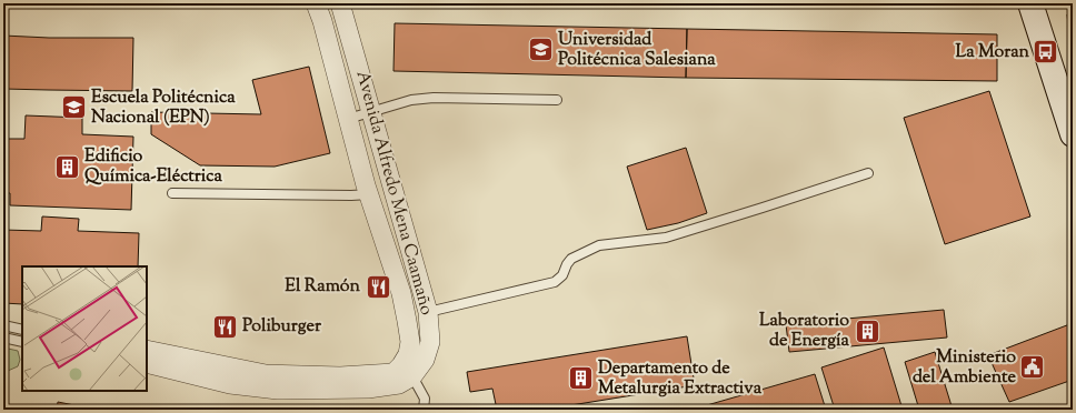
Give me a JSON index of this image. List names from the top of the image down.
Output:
{
  "streets": {
    "street": ["Avenida Alfredo Mena Caamaño"]
  },
  "places": {
    "school or university": ["Universidad Politécnica Salesiana", "Escuela Politécnica Nacional (EPN)"],
    "bus stop": ["La Moran"],
    "building": ["Edificio Química-Eléctrica", "Laboratorio de Energía", "Departamento de Metalurgia Extractiva"],
    "restaurant": ["El Ramón", "Poliburger"],
    "public building": ["Ministerio del Ambiente"]
  }
}
